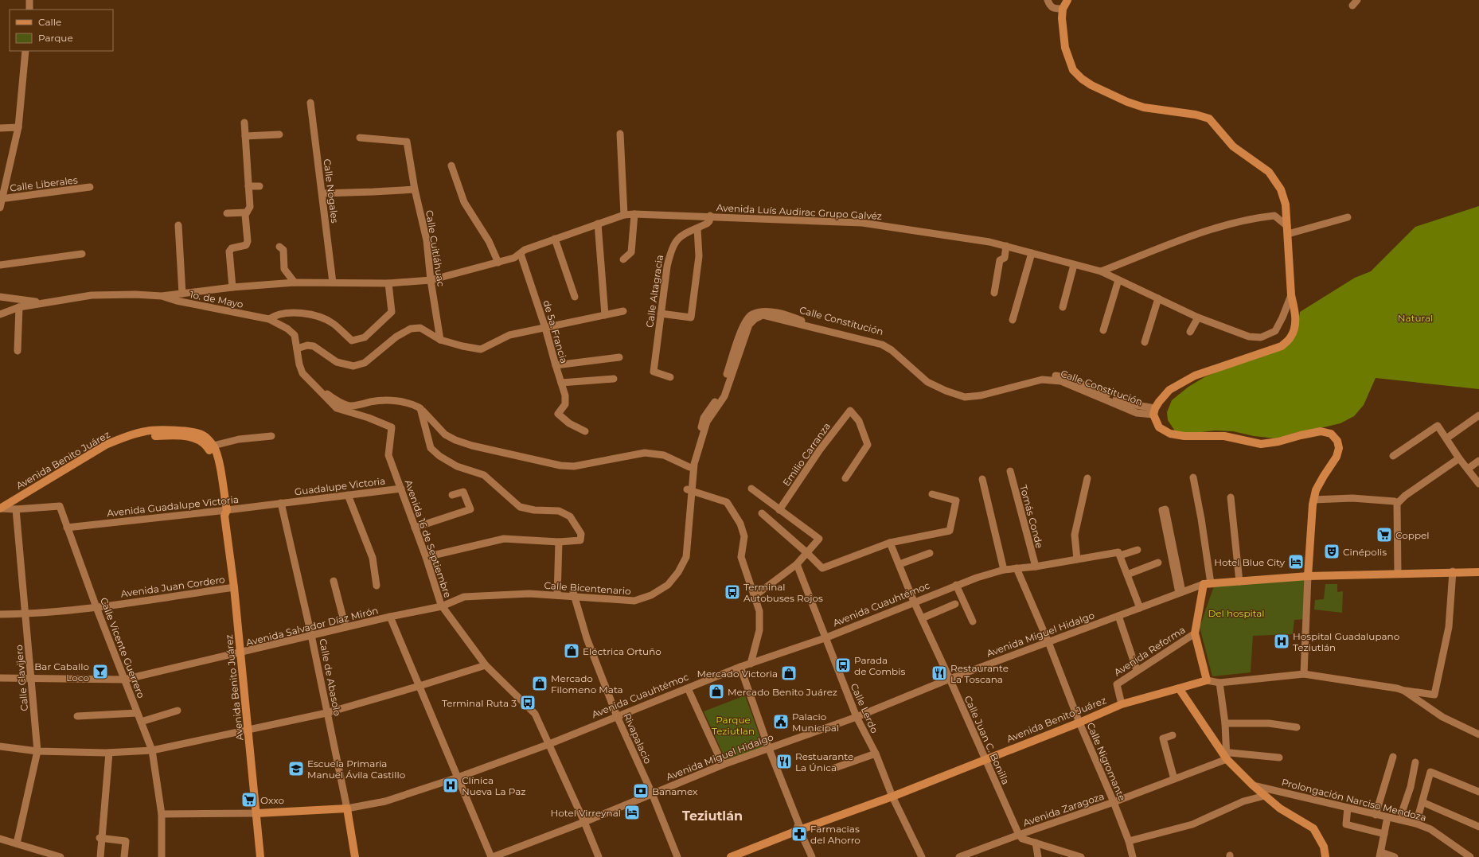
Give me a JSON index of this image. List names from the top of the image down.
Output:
{
  "streets": {
    "main road": [
      "Avenida Benito Juárez",
      "Avenida Cuauhtémoc",
      "Avenida Miguel Hidalgo",
      "Avenida Reforma",
      "Calle de Abasolo"
    ],
    "street": [
      "Calle Liberales",
      "Calle Nogales",
      "Avenida Luís Audirac Grupo Galvéz",
      "Calle Cuitláhuac",
      "Calle Altagracia",
      "1o. de Mayo",
      "Calle Constitución",
      "de 5a. Francia",
      "Emilio Carranza",
      "Guadalupe Victoria",
      "Avenida Guadalupe Victoria",
      "Tomás Conde",
      "Avenida 16 de Septiembre",
      "Avenida Juan Cordero",
      "Calle Bicentenario",
      "Avenida Salvador Díaz Mirón",
      "Calle Vicente Guerrero",
      "Calle Clavijero",
      "Calle Lerdo",
      "Rivapalacio",
      "Calle Juan C. Bonilla",
      "Calle Nigromante",
      "Prolongación Narciso Mendoza",
      "Avenida Zaragoza"
    ]
  },
  "crossings": [
    ["Calle Nogales", "Avenida Luís Audirac Grupo Galvéz"],
    ["Avenida Luís Audirac Grupo Galvéz", "Calle Cuitláhuac"],
    ["Avenida Luís Audirac Grupo Galvéz", "Calle Altagracia"],
    ["Avenida Luís Audirac Grupo Galvéz", "1o. de Mayo"],
    ["Avenida Luís Audirac Grupo Galvéz", "de 5a. Francia"],
    ["Calle Constitución", "Calle Bicentenario"],
    ["Avenida Benito Juárez", "Avenida Guadalupe Victoria"],
    ["Avenida Benito Juárez", "Avenida Juan Cordero"],
    ["Avenida Benito Juárez", "Avenida Cuauhtémoc"],
    ["Avenida Benito Juárez", "Avenida Salvador Díaz Mirón"],
    ["Avenida Benito Juárez", "Calle Vicente Guerrero"],
    ["Avenida Benito Juárez", "Avenida Reforma"],
    ["Avenida Benito Juárez", "Calle Clavijero"],
    ["Avenida Benito Juárez", "Calle Lerdo"],
    ["Avenida Benito Juárez", "Calle Juan C. Bonilla"],
    ["Avenida Benito Juárez", "Calle Nigromante"],
    ["Guadalupe Victoria", "Avenida Guadalupe Victoria"],
    ["Guadalupe Victoria", "Avenida 16 de Septiembre"],
    ["Guadalupe Victoria", "Calle de Abasolo"],
    ["Avenida Guadalupe Victoria", "Calle Vicente Guerrero"],
    ["Avenida Guadalupe Victoria", "Calle de Abasolo"],
    ["Tomás Conde", "Avenida Cuauhtémoc"],
    ["Avenida 16 de Septiembre", "Calle Bicentenario"],
    ["Avenida 16 de Septiembre", "Avenida Cuauhtémoc"],
    ["Avenida 16 de Septiembre", "Avenida Salvador Díaz Mirón"],
    ["Avenida 16 de Septiembre", "Avenida Miguel Hidalgo"],
    ["Avenida Juan Cordero", "Calle Vicente Guerrero"],
    ["Avenida Juan Cordero", "Calle Clavijero"],
    ["Calle Bicentenario", "Avenida Salvador Díaz Mirón"],
    ["Calle Bicentenario", "Rivapalacio"],
    ["Avenida Cuauhtémoc", "Calle Vicente Guerrero"],
    ["Avenida Cuauhtémoc", "Calle de Abasolo"],
    ["Avenida Cuauhtémoc", "Calle Lerdo"],
    ["Avenida Cuauhtémoc", "Rivapalacio"],
    ["Avenida Cuauhtémoc", "Calle Juan C. Bonilla"],
    ["Avenida Cuauhtémoc", "Calle Nigromante"],
    ["Avenida Salvador Díaz Mirón", "Calle Vicente Guerrero"],
    ["Avenida Salvador Díaz Mirón", "Calle de Abasolo"],
    ["Avenida Salvador Díaz Mirón", "Calle Clavijero"],
    ["Avenida Miguel Hidalgo", "Avenida Reforma"],
    ["Avenida Miguel Hidalgo", "Calle Lerdo"],
    ["Avenida Miguel Hidalgo", "Rivapalacio"],
    ["Avenida Miguel Hidalgo", "Calle Juan C. Bonilla"],
    ["Avenida Miguel Hidalgo", "Calle Nigromante"],
    ["Calle Vicente Guerrero", "Calle Clavijero"],
    ["Calle Juan C. Bonilla", "Avenida Zaragoza"],
    ["Calle Nigromante", "Avenida Zaragoza"]
  ],
  "districts": ["Teziutlán"],
  "parks": ["Natural", "Del hospital", "Parque Teziutlan"],
  "places": {
    "supermarket": ["Coppel", "Oxxo"],
    "theatre": ["Cinépolis"],
    "hotel": ["Hotel Blue City", "Hotel Virreynal"],
    "bus stop": ["Terminal Autobuses Rojos", "Parada de Combis", "Terminal Ruta 3"],
    "hospital": ["Hospital Guadalupano Teziutlán", "Clínica Nueva La Paz"],
    "shop": [
      "Eléctrica Ortuño",
      "Mercado Victoria",
      "Mercado Filomeno Mata",
      "Mercado Benito Juárez"
    ],
    "bar": ["Bar Caballo Loco"],
    "restaurant": ["Restaurante La Toscana", "Restuarante La Única"],
    "public building": ["Palacio Municipal"],
    "school or university": ["Escuela Primaria Manuel Ávila Castillo"],
    "bank": ["Banamex"],
    "pharmacy": ["Farmacias del Ahorro"]
  },
  "legend": ["Calle", "Parque"]
}
